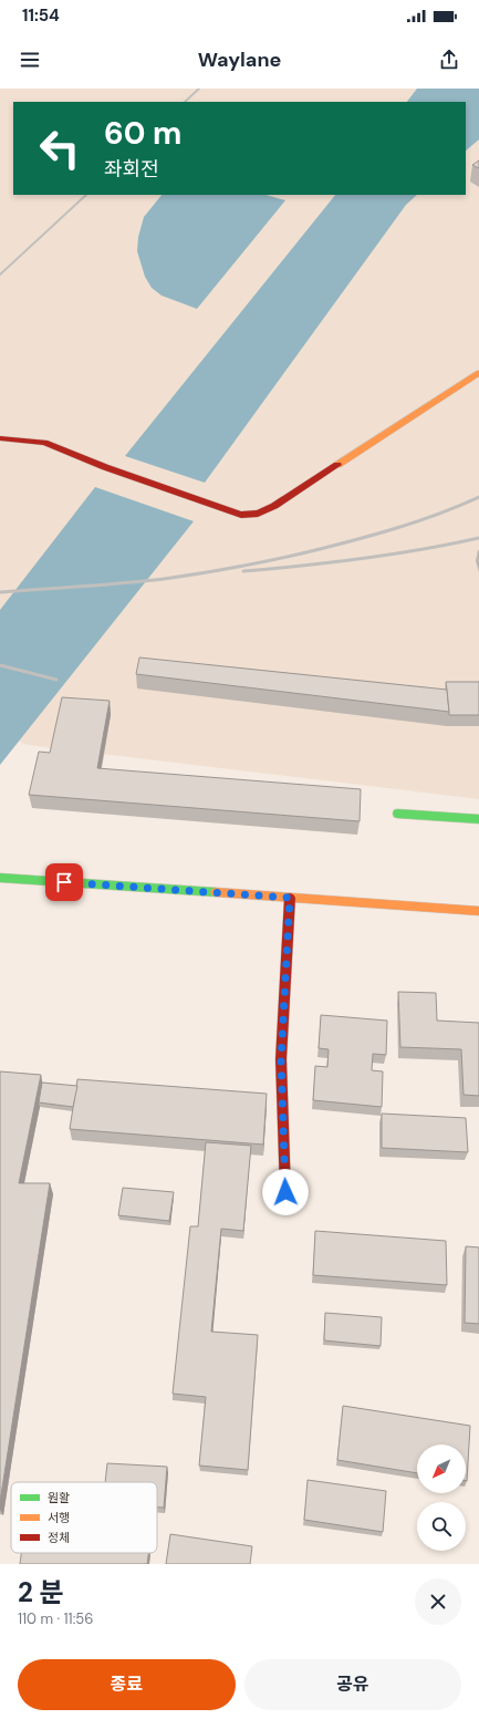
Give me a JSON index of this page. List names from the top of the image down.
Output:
{
  "legend": ["원활", "서행", "정체"],
  "north": "bottom left",
  "page": {
    "status": "11:54",
    "header": "Waylane",
    "turn": ["60 m", "좌회전"],
    "heading": ["2 분", "110 m · 11:56"],
    "buttons": ["종료", "공유"]
  }
}
